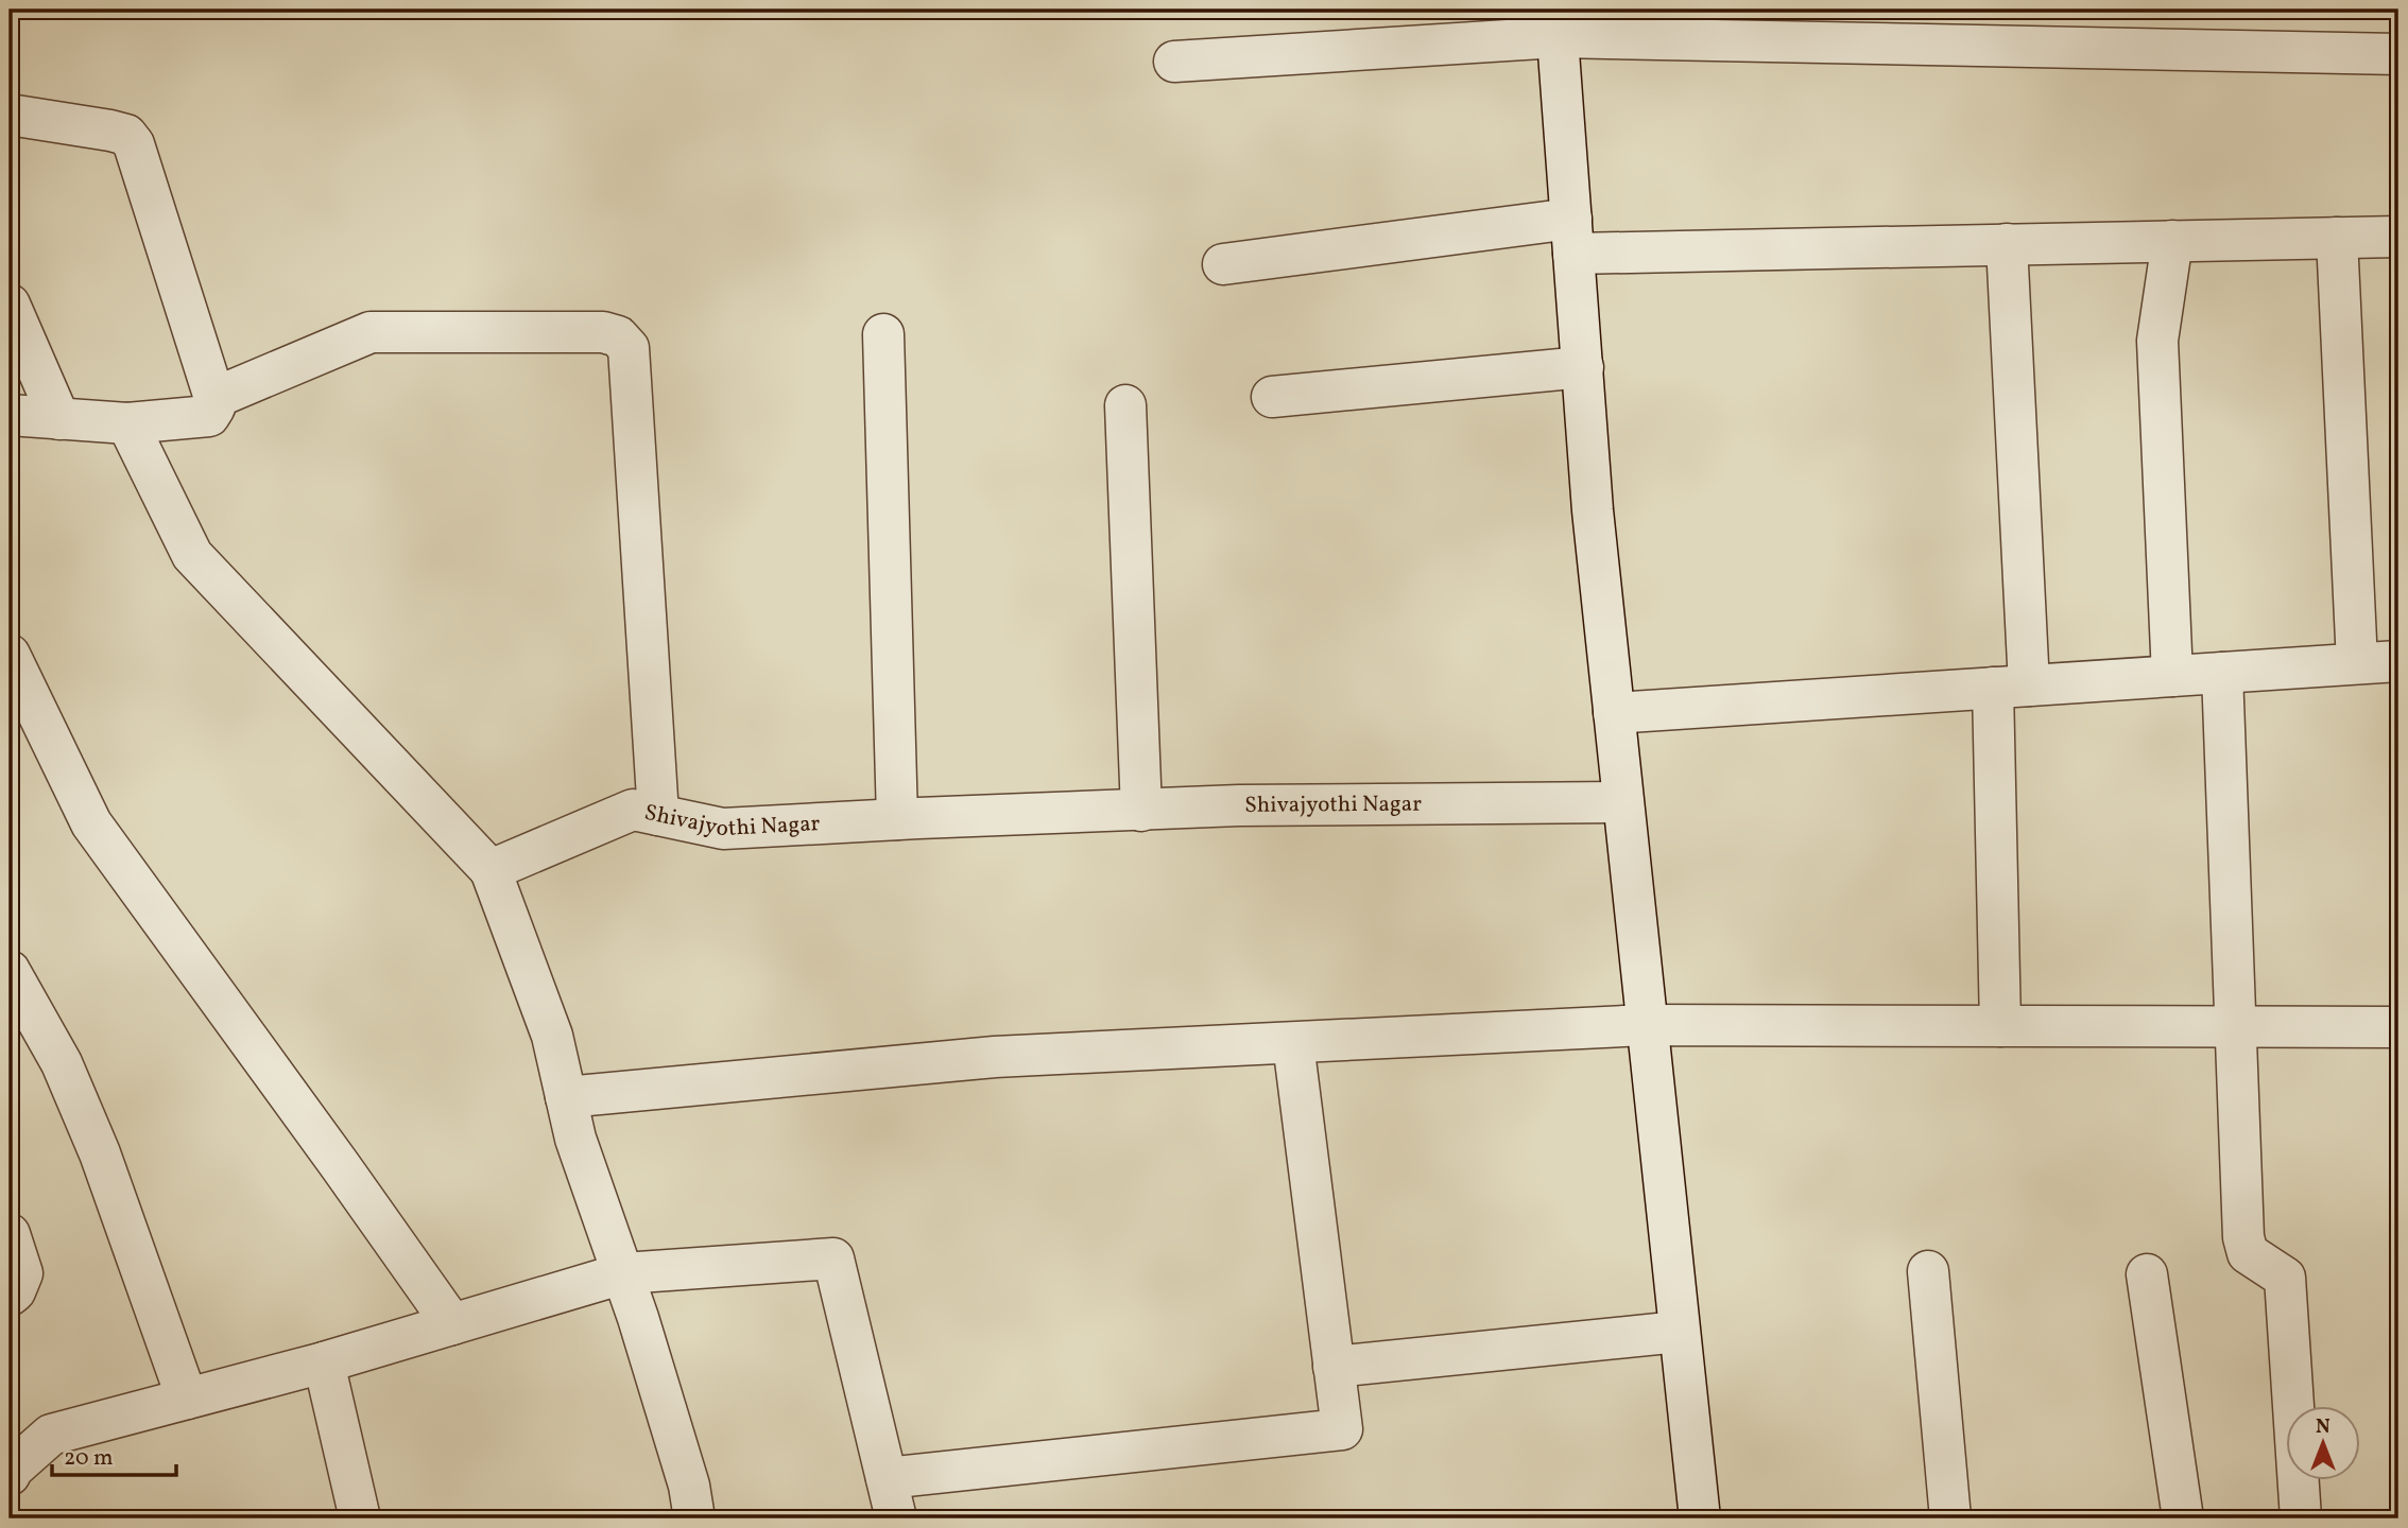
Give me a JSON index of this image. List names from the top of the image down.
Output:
{
  "streets": {
    "street": ["Shivajyothi Nagar"]
  },
  "scale_bar": "20 m",
  "north": "top"
}
